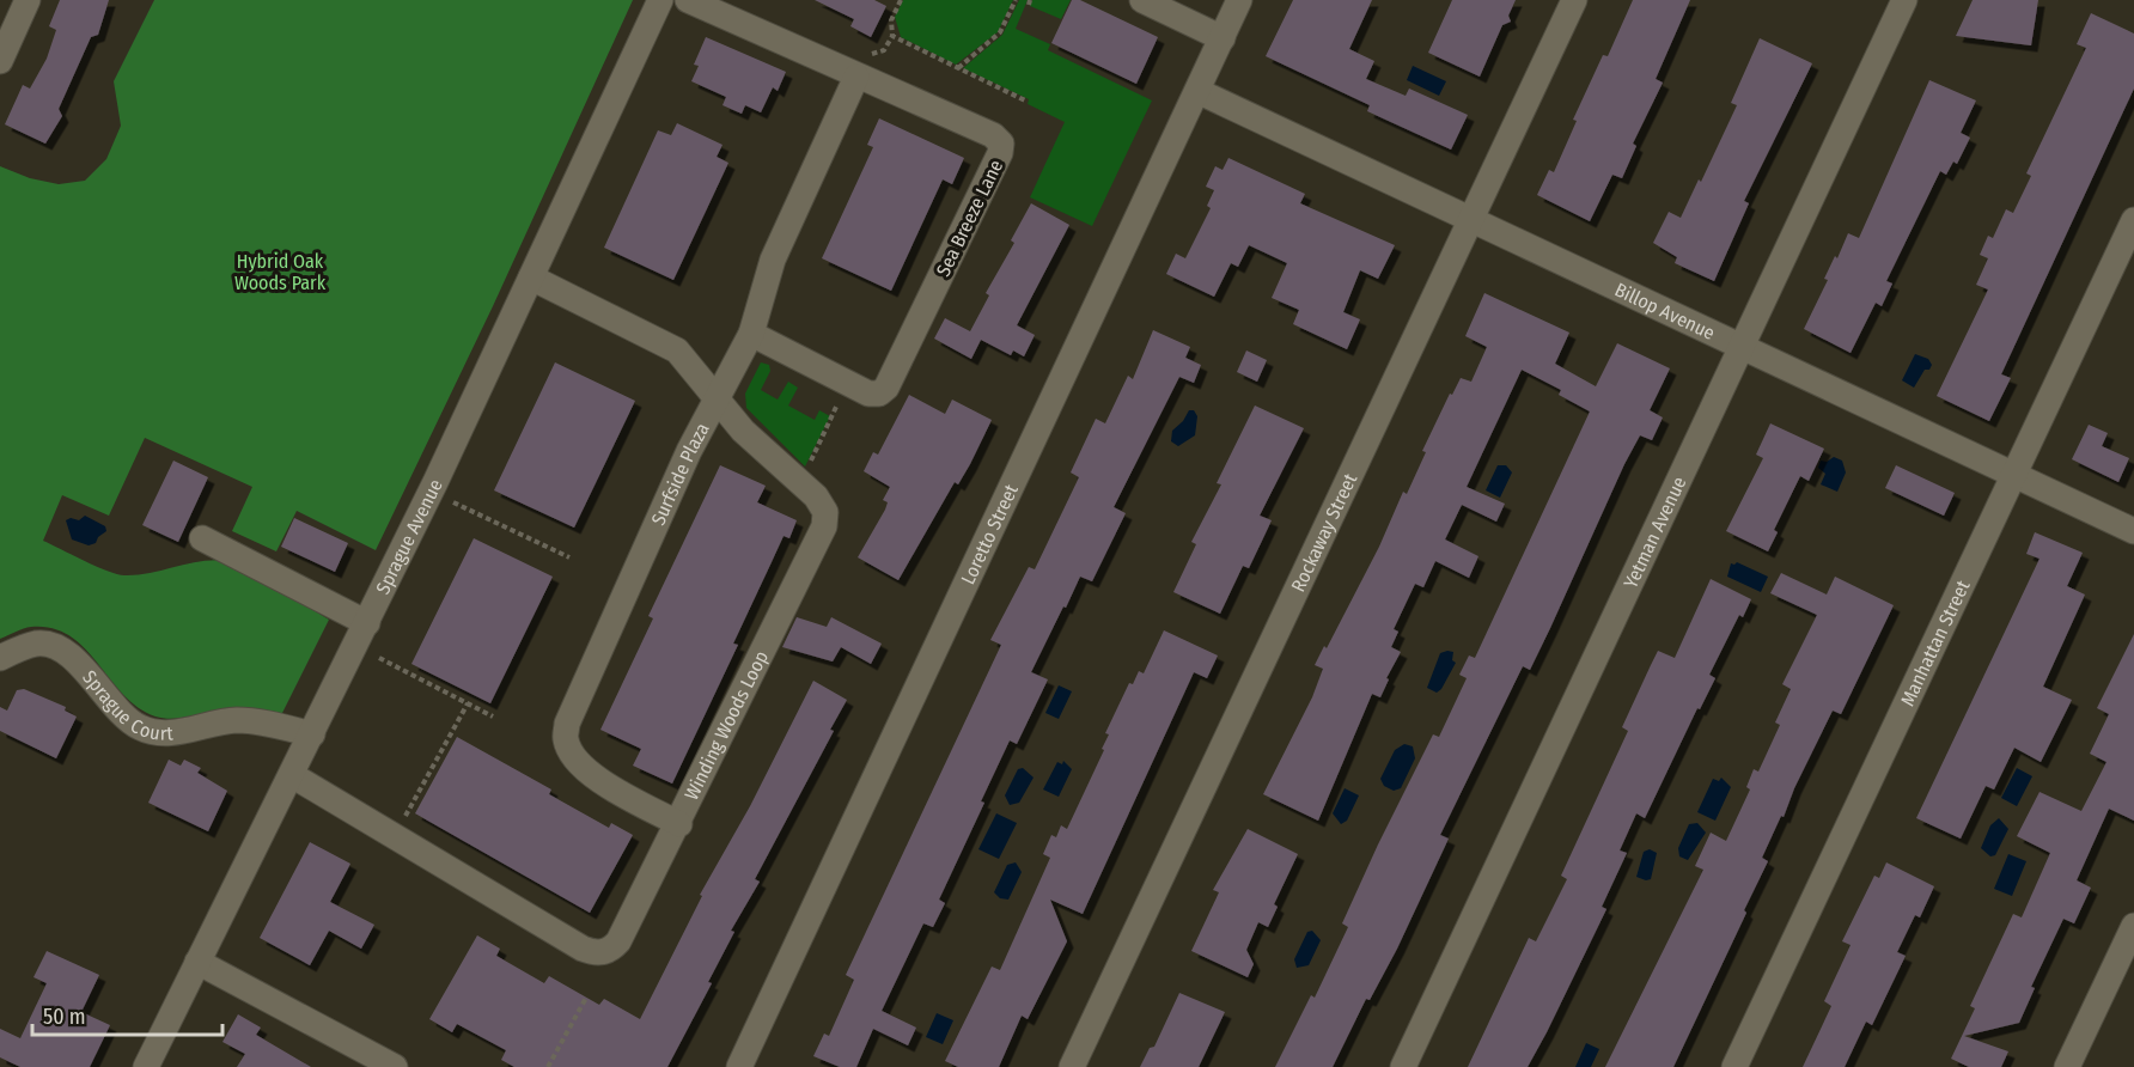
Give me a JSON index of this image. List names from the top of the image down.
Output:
{
  "streets": {
    "street": [
      "Sea Breeze Lane",
      "Billop Avenue",
      "Surfside Plaza",
      "Loretto Street",
      "Rockaway Street",
      "Yetman Avenue",
      "Sprague Avenue",
      "Manhattan Street",
      "Sprague Court",
      "Winding Woods Loop"
    ]
  },
  "crossings": [
    ["Sea Breeze Lane", "Surfside Plaza"],
    ["Billop Avenue", "Loretto Street"],
    ["Billop Avenue", "Rockaway Street"],
    ["Billop Avenue", "Yetman Avenue"],
    ["Billop Avenue", "Manhattan Street"],
    ["Surfside Plaza", "Winding Woods Loop"],
    ["Sprague Avenue", "Sprague Court"],
    ["Sprague Avenue", "Winding Woods Loop"]
  ],
  "parks": ["Hybrid Oak Woods Park"],
  "scale_bar": "50 m"
}
